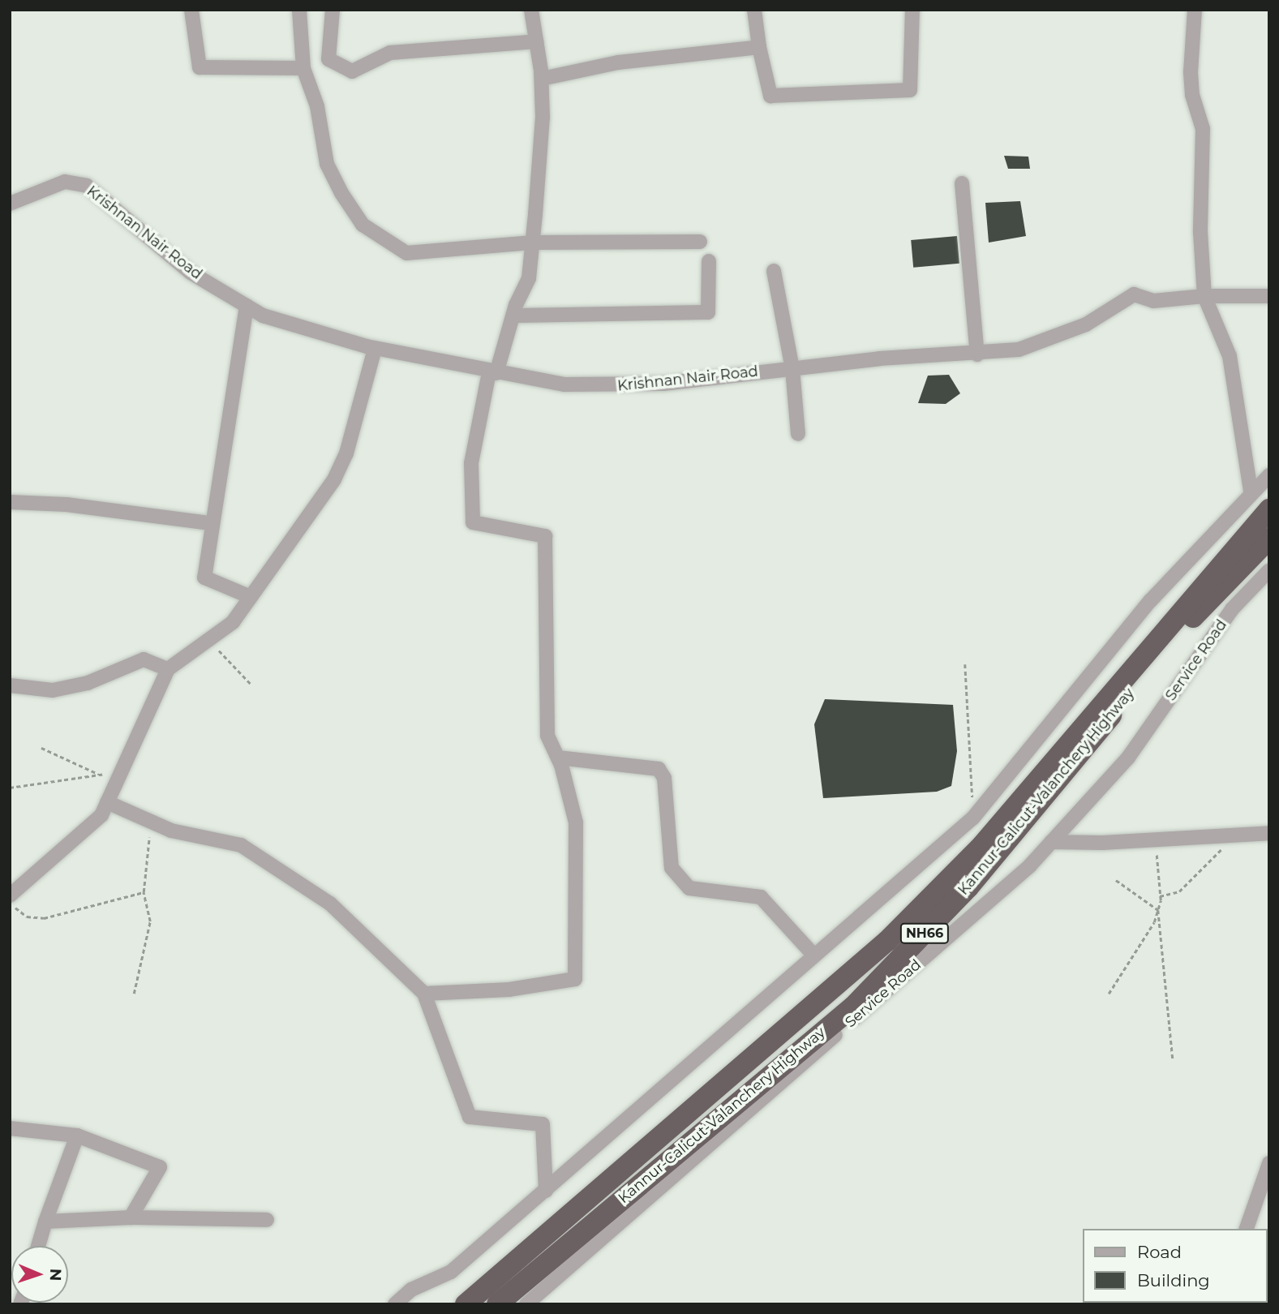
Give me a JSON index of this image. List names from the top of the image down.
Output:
{
  "streets": {
    "highway": ["Kannur-Calicut-Valanchery Highway", "NH66"],
    "street": ["Krishnan Nair Road", "Service Road"]
  },
  "legend": ["Road", "Building"],
  "north": "right"
}
